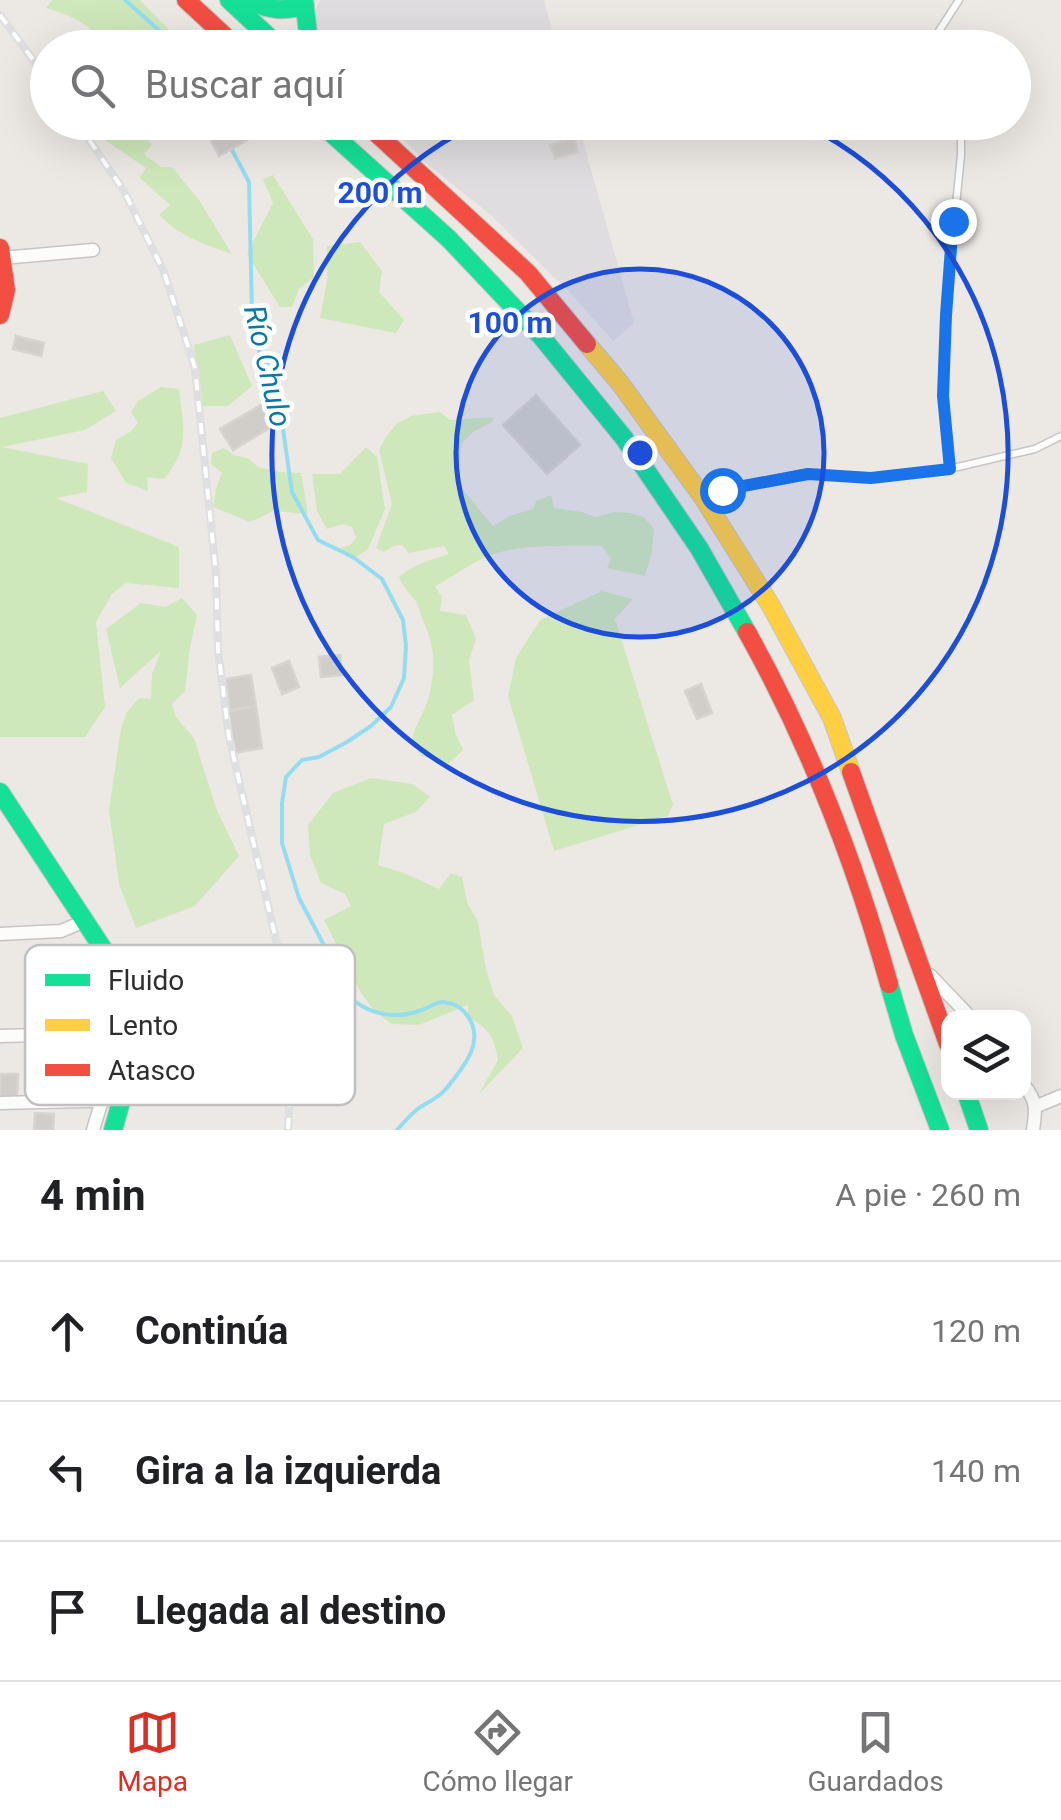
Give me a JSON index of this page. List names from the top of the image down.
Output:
{
  "water": ["Río Chulo"],
  "legend": ["Fluido", "Lento", "Atasco"],
  "page": {
    "search": "Buscar aquí",
    "heading": ["4 min", "A pie · 260 m"],
    "list": [
      ["Continúa", "120 m"],
      ["Gira a la izquierda", "140 m"],
      "Llegada al destino"
    ],
    "nav": ["Mapa", "Cómo llegar", "Guardados"]
  },
  "rings": ["200 m", "100 m"]
}
